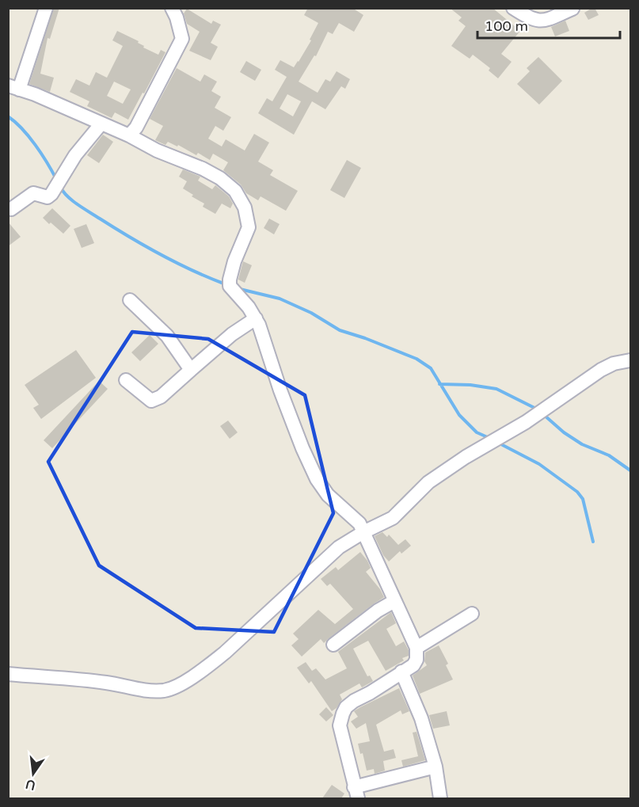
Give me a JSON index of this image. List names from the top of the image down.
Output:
{
  "scale_bar": "100 m",
  "north": "bottom"
}
